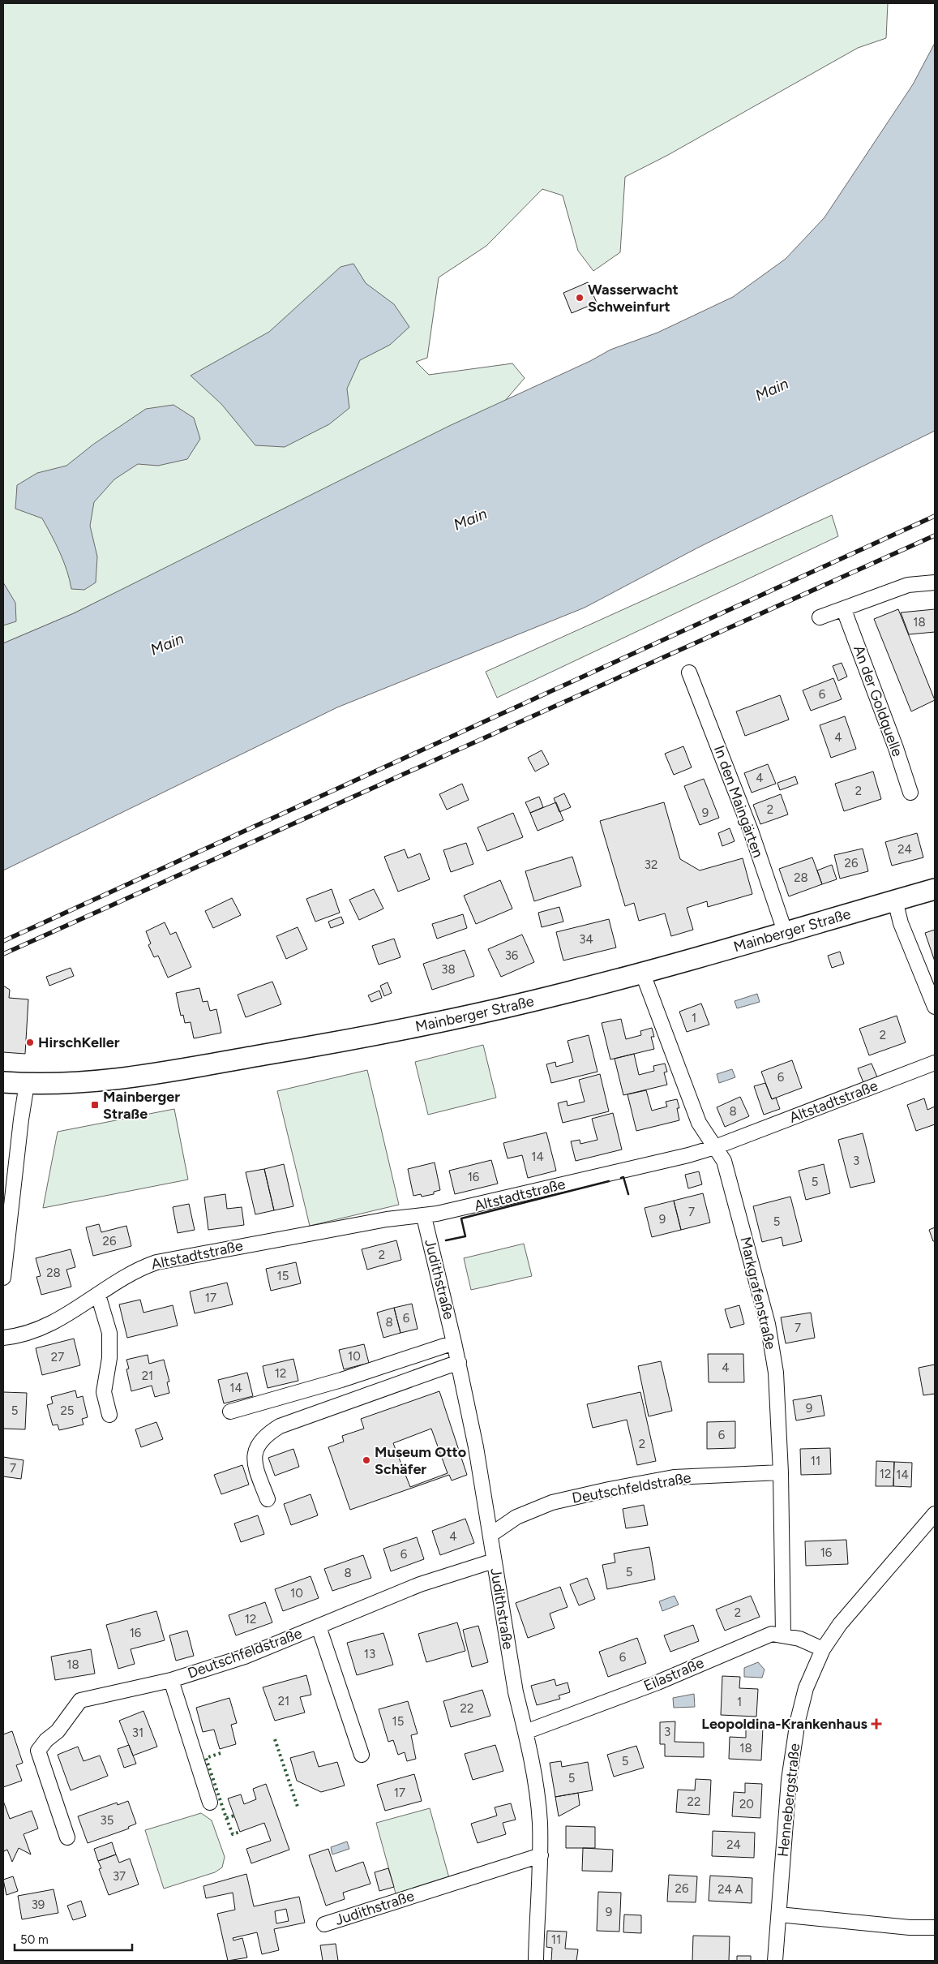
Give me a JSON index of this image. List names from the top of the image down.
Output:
{
  "streets": {
    "main road": ["Mainberger Straße"],
    "street": [
      "An der Goldquelle",
      "In den Maingärten",
      "Altstadtstraße",
      "Judithstraße",
      "Markgrafenstraße",
      "Deutschfeldstraße",
      "Eilastraße",
      "Hennebergstraße"
    ]
  },
  "crossings": [
    ["In den Maingärten", "Mainberger Straße"],
    ["Mainberger Straße", "Markgrafenstraße"],
    ["Altstadtstraße", "Judithstraße"],
    ["Altstadtstraße", "Markgrafenstraße"],
    ["Judithstraße", "Deutschfeldstraße"],
    ["Judithstraße", "Eilastraße"],
    ["Markgrafenstraße", "Deutschfeldstraße"],
    ["Markgrafenstraße", "Eilastraße"],
    ["Eilastraße", "Hennebergstraße"]
  ],
  "water": ["Main"],
  "places": {
    "other": ["Wasserwacht Schweinfurt", "HirschKeller", "Museum Otto Schäfer"],
    "transit": ["Mainberger Straße"],
    "health": ["Leopoldina-Krankenhaus"]
  },
  "house_numbers": [
    "18",
    "6",
    "4",
    "4",
    "2",
    "2",
    "9",
    "24",
    "26",
    "32",
    "28",
    "34",
    "36",
    "38",
    "1",
    "2",
    "6",
    "8",
    "14",
    "3",
    "16",
    "5",
    "7",
    "9",
    "5",
    "26",
    "2",
    "28",
    "15",
    "17",
    "6",
    "8",
    "7",
    "10",
    "27",
    "4",
    "12",
    "21",
    "14",
    "9",
    "5",
    "25",
    "6",
    "2",
    "11",
    "7",
    "12",
    "14",
    "4",
    "16",
    "6",
    "5",
    "8",
    "10",
    "2",
    "12",
    "16",
    "13",
    "6",
    "18",
    "21",
    "1",
    "22",
    "15",
    "3",
    "31",
    "18",
    "5",
    "5",
    "17",
    "22",
    "20",
    "35",
    "24",
    "37",
    "26",
    "24 A",
    "39",
    "9",
    "11"
  ],
  "scale_bar": "50 m"
}
